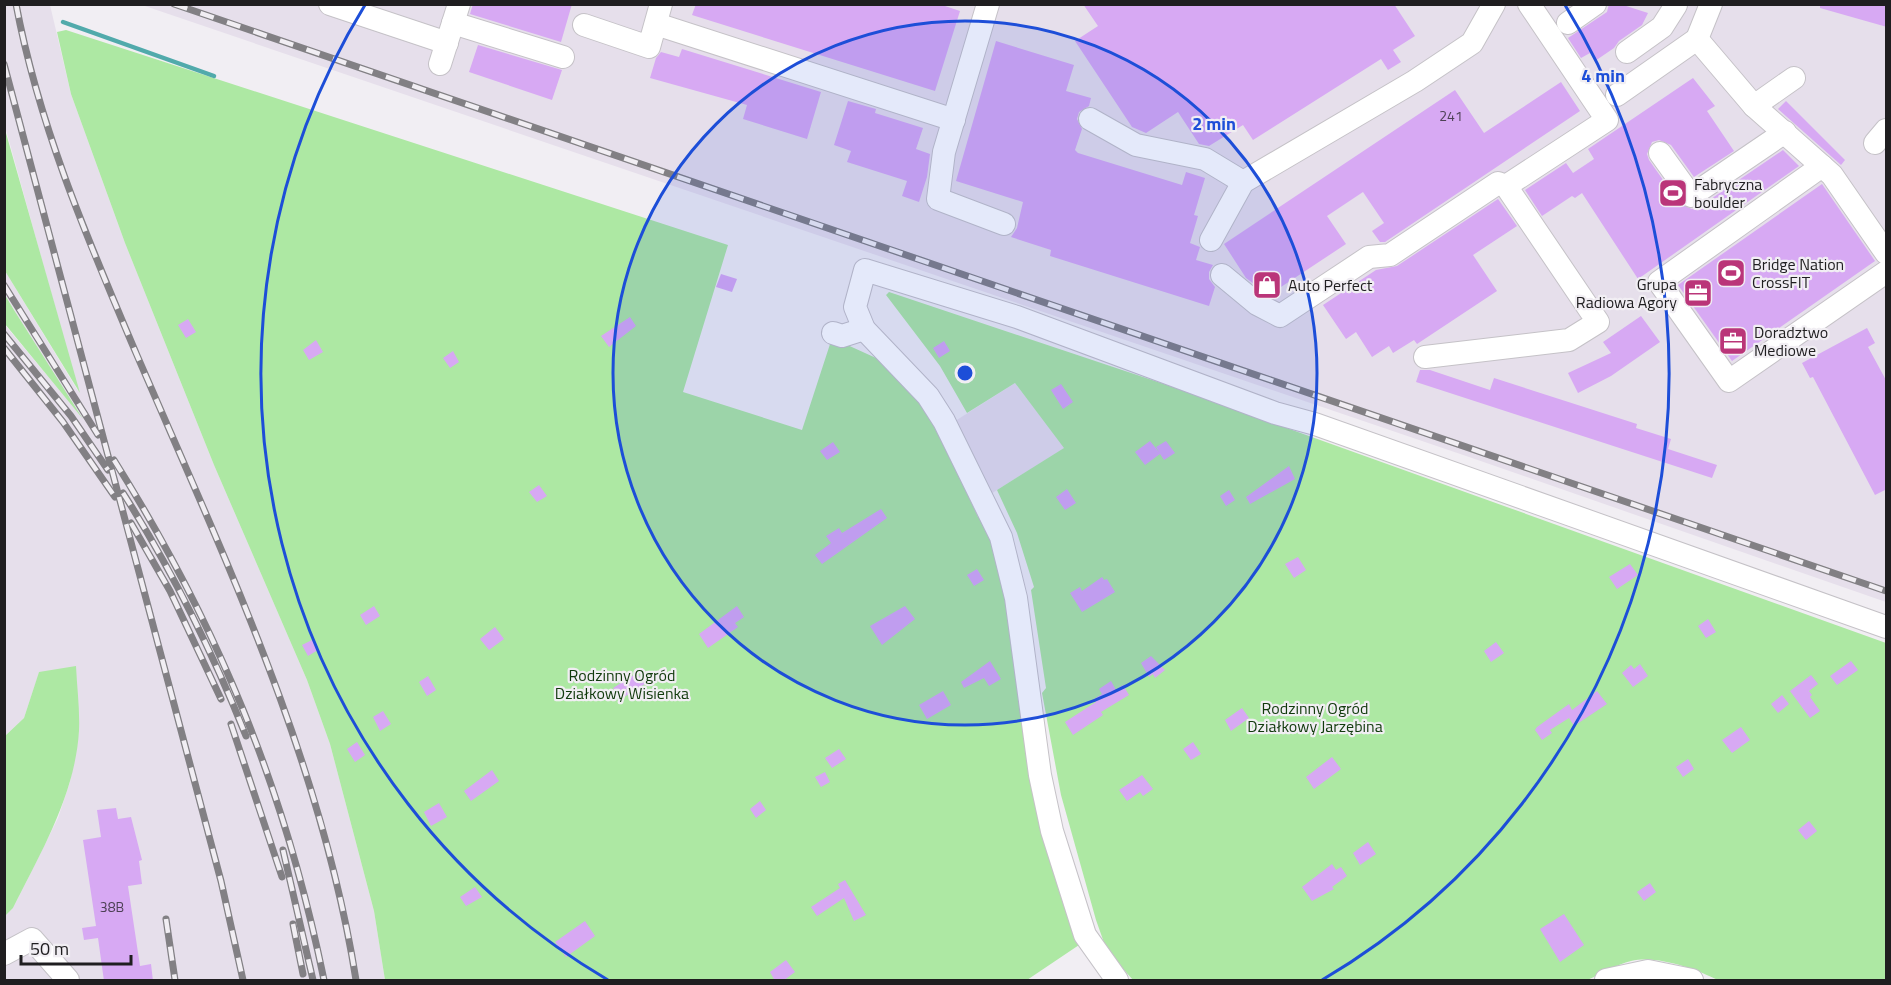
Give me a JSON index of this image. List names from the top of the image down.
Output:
{
  "parks": ["Rodzinny Ogród Działkowy Wisienka", "Rodzinny Ogród Działkowy Jarzębina"],
  "places": {
    "sports": ["Fabryczna boulder", "Bridge Nation CrossFIT"],
    "shop": ["Auto Perfect"],
    "office": ["Grupa Radiowa Agory", "Doradztwo Mediowe"]
  },
  "house_numbers": ["241", "38B"],
  "scale_bar": "50 m",
  "rings": ["4 min", "2 min"]
}
